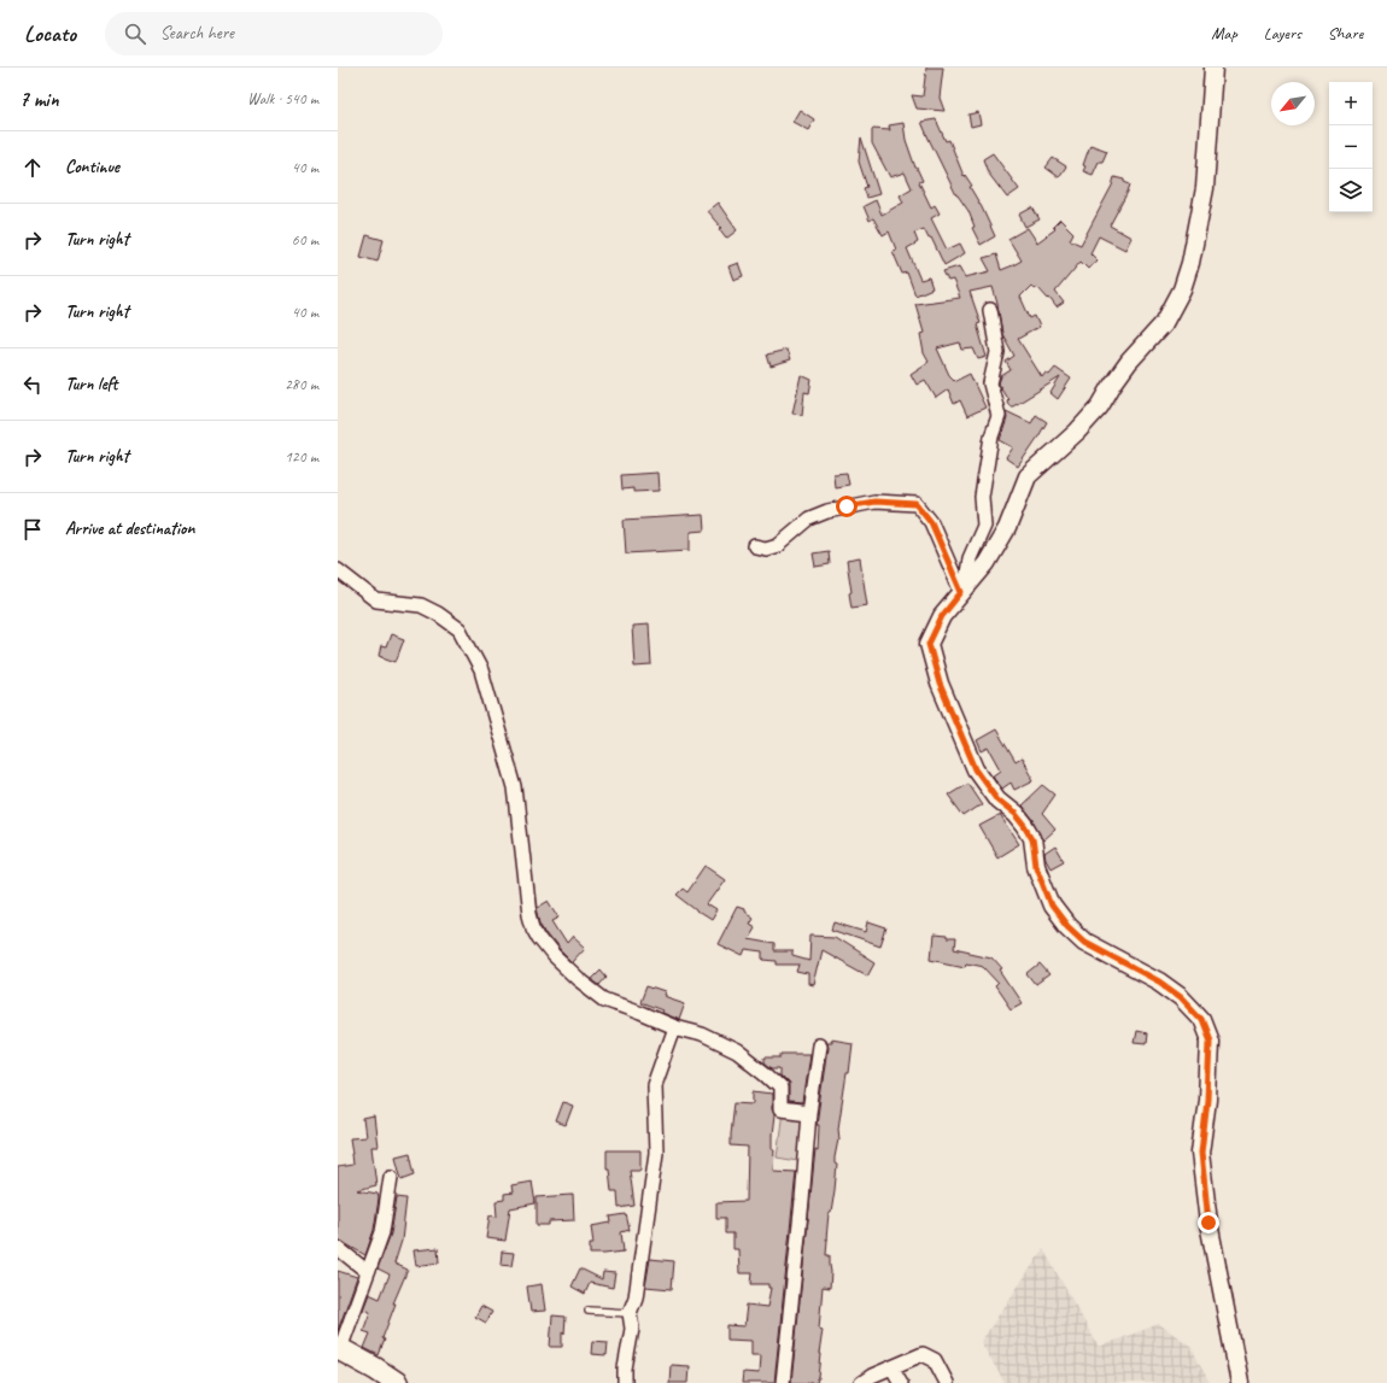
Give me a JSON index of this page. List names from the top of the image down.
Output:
{
  "north": "bottom left",
  "page": {
    "header": "Locato",
    "search": "Search here",
    "nav": ["Map", "Layers", "Share"],
    "heading": ["7 min", "Walk · 540 m"],
    "map_buttons": ["+", "−"],
    "list": [
      ["Continue", "40 m"],
      ["Turn right", "60 m"],
      ["Turn right", "40 m"],
      ["Turn left", "280 m"],
      ["Turn right", "120 m"],
      "Arrive at destination"
    ]
  }
}
